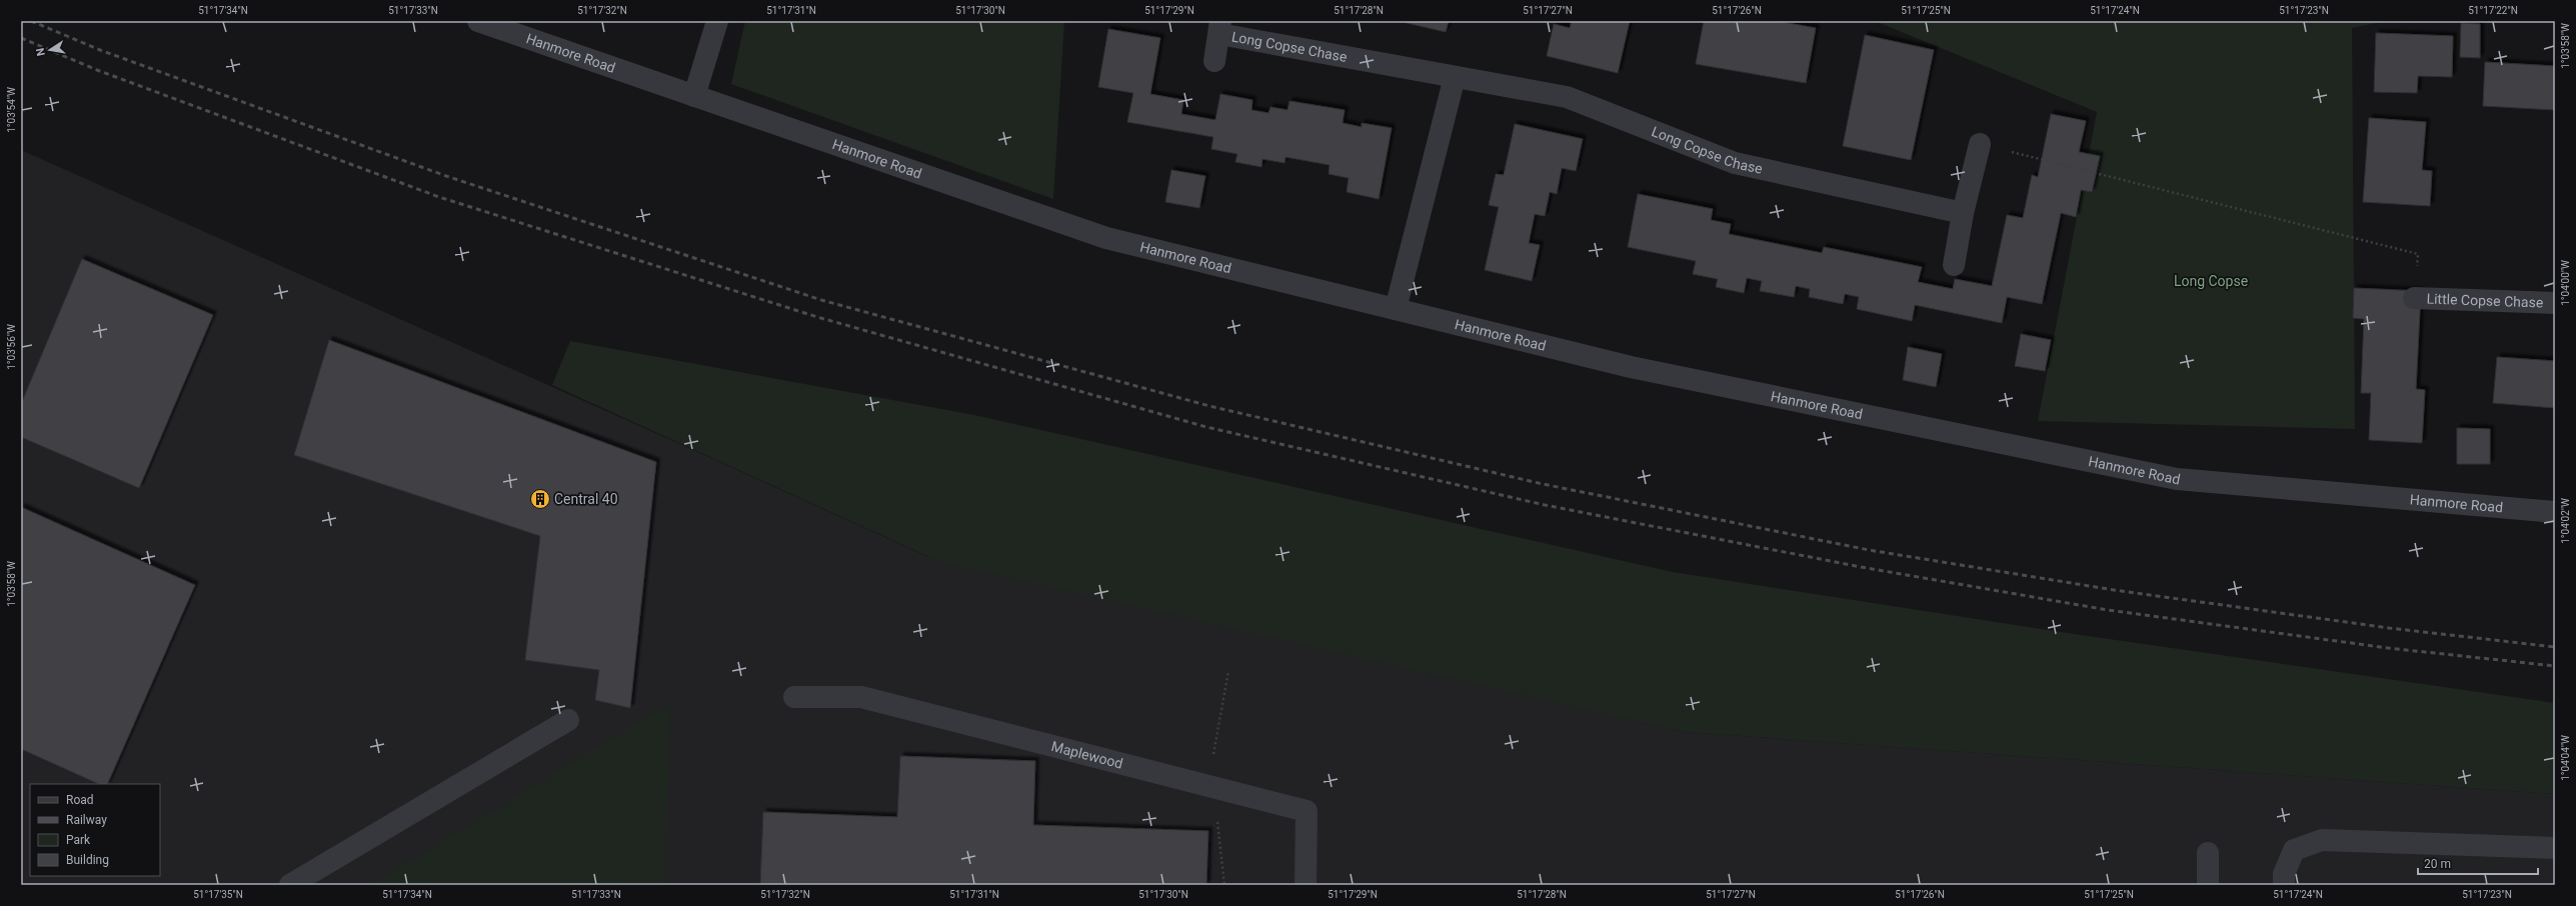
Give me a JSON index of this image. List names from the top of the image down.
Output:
{
  "streets": {
    "street": [
      "Long Copse Chase",
      "Hanmore Road",
      "Little Copse Chase",
      "Maplewood"
    ]
  },
  "parks": ["Long Copse"],
  "places": {
    "building": ["Central 40"]
  },
  "legend": [
    "Road",
    "Railway",
    "Park",
    "Building"
  ],
  "scale_bar": "20 m",
  "north": "left",
  "coordinates": [
    "51°17'34\"N",
    "51°17'33\"N",
    "51°17'32\"N",
    "51°17'31\"N",
    "51°17'30\"N",
    "51°17'29\"N",
    "51°17'28\"N",
    "51°17'27\"N",
    "51°17'26\"N",
    "51°17'25\"N",
    "51°17'24\"N",
    "51°17'23\"N",
    "51°17'22\"N",
    "1°03'58\"W",
    "1°03'54\"W",
    "1°04'00\"W",
    "1°03'56\"W",
    "1°04'02\"W",
    "1°04'04\"W",
    "51°17'35\"N"
  ]
}
